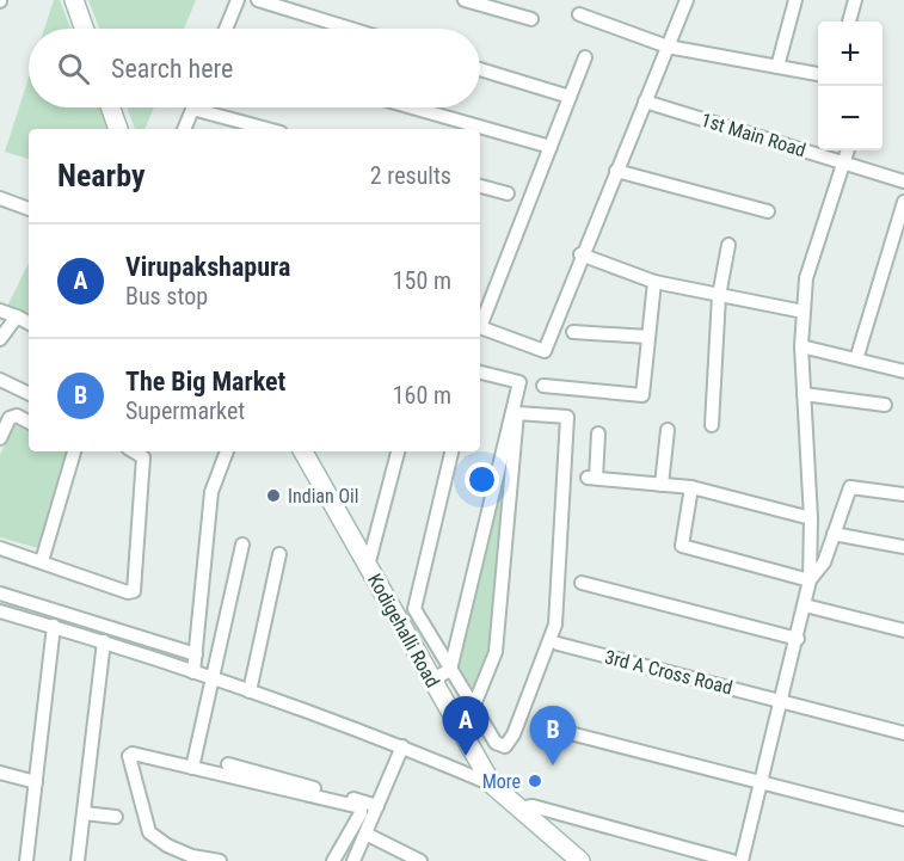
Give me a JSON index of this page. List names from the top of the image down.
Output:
{
  "streets": {
    "main road": ["Kodigehalli Road"],
    "street": ["1st Main Road", "3rd A Cross Road"]
  },
  "places": ["Indian Oil", "More"],
  "page": {
    "map_buttons": ["+", "−"],
    "search": "Search here",
    "heading": ["Nearby", "2 results"],
    "list": [
      {
        "mark": "A",
        "name": "Virupakshapura",
        "note": "Bus stop",
        "value": "150 m"
      },
      {
        "mark": "B",
        "name": "The Big Market",
        "note": "Supermarket",
        "value": "160 m"
      }
    ],
    "pins": ["A", "B"]
  }
}
